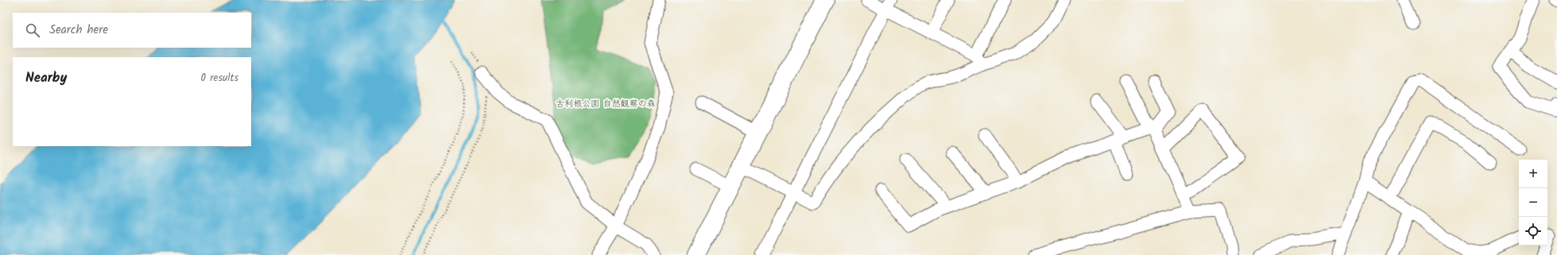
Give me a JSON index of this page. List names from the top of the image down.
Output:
{
  "parks": ["古利根公園 自然観察の森"],
  "page": {
    "search": "Search here",
    "heading": ["Nearby", "0 results"],
    "map_buttons": ["+", "−"]
  }
}
